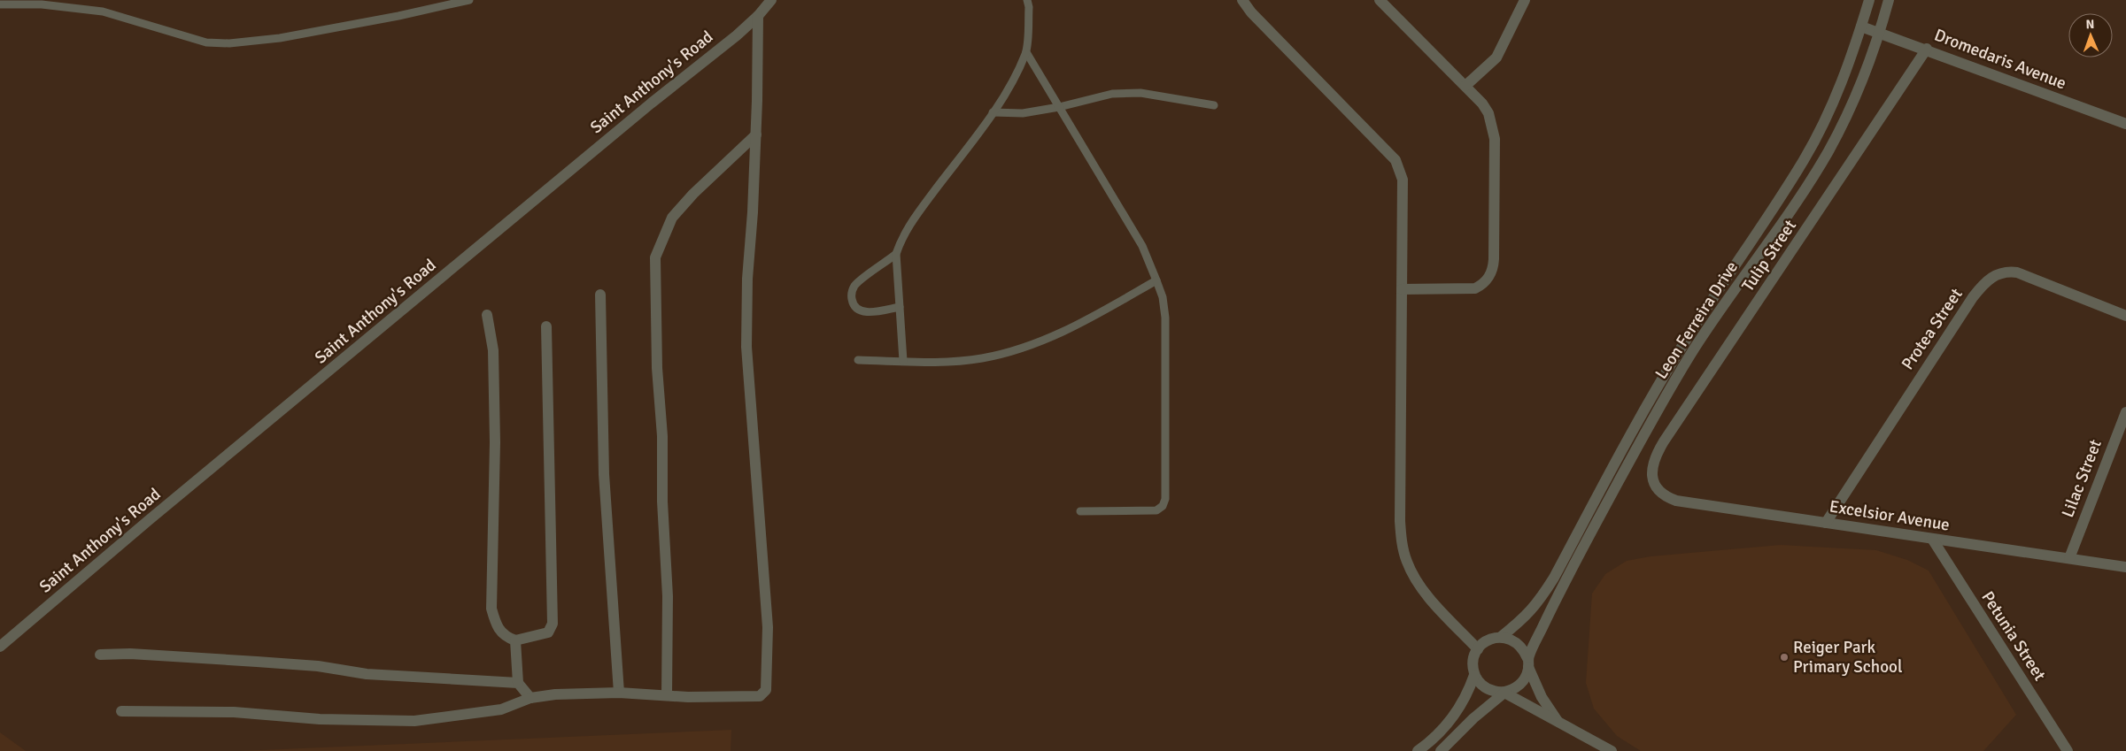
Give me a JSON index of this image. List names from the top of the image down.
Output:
{
  "streets": {
    "street": [
      "Dromedaris Avenue",
      "Saint Anthony's Road",
      "Tulip Street",
      "Leon Ferreira Drive",
      "Protea Street",
      "Lilac Street",
      "Excelsior Avenue",
      "Petunia Street"
    ]
  },
  "crossings": [
    ["Dromedaris Avenue", "Tulip Street"],
    ["Dromedaris Avenue", "Leon Ferreira Drive"],
    ["Tulip Street", "Excelsior Avenue"],
    ["Protea Street", "Excelsior Avenue"],
    ["Lilac Street", "Excelsior Avenue"],
    ["Excelsior Avenue", "Petunia Street"]
  ],
  "places": ["Reiger Park Primary School"],
  "north": "top"
}
